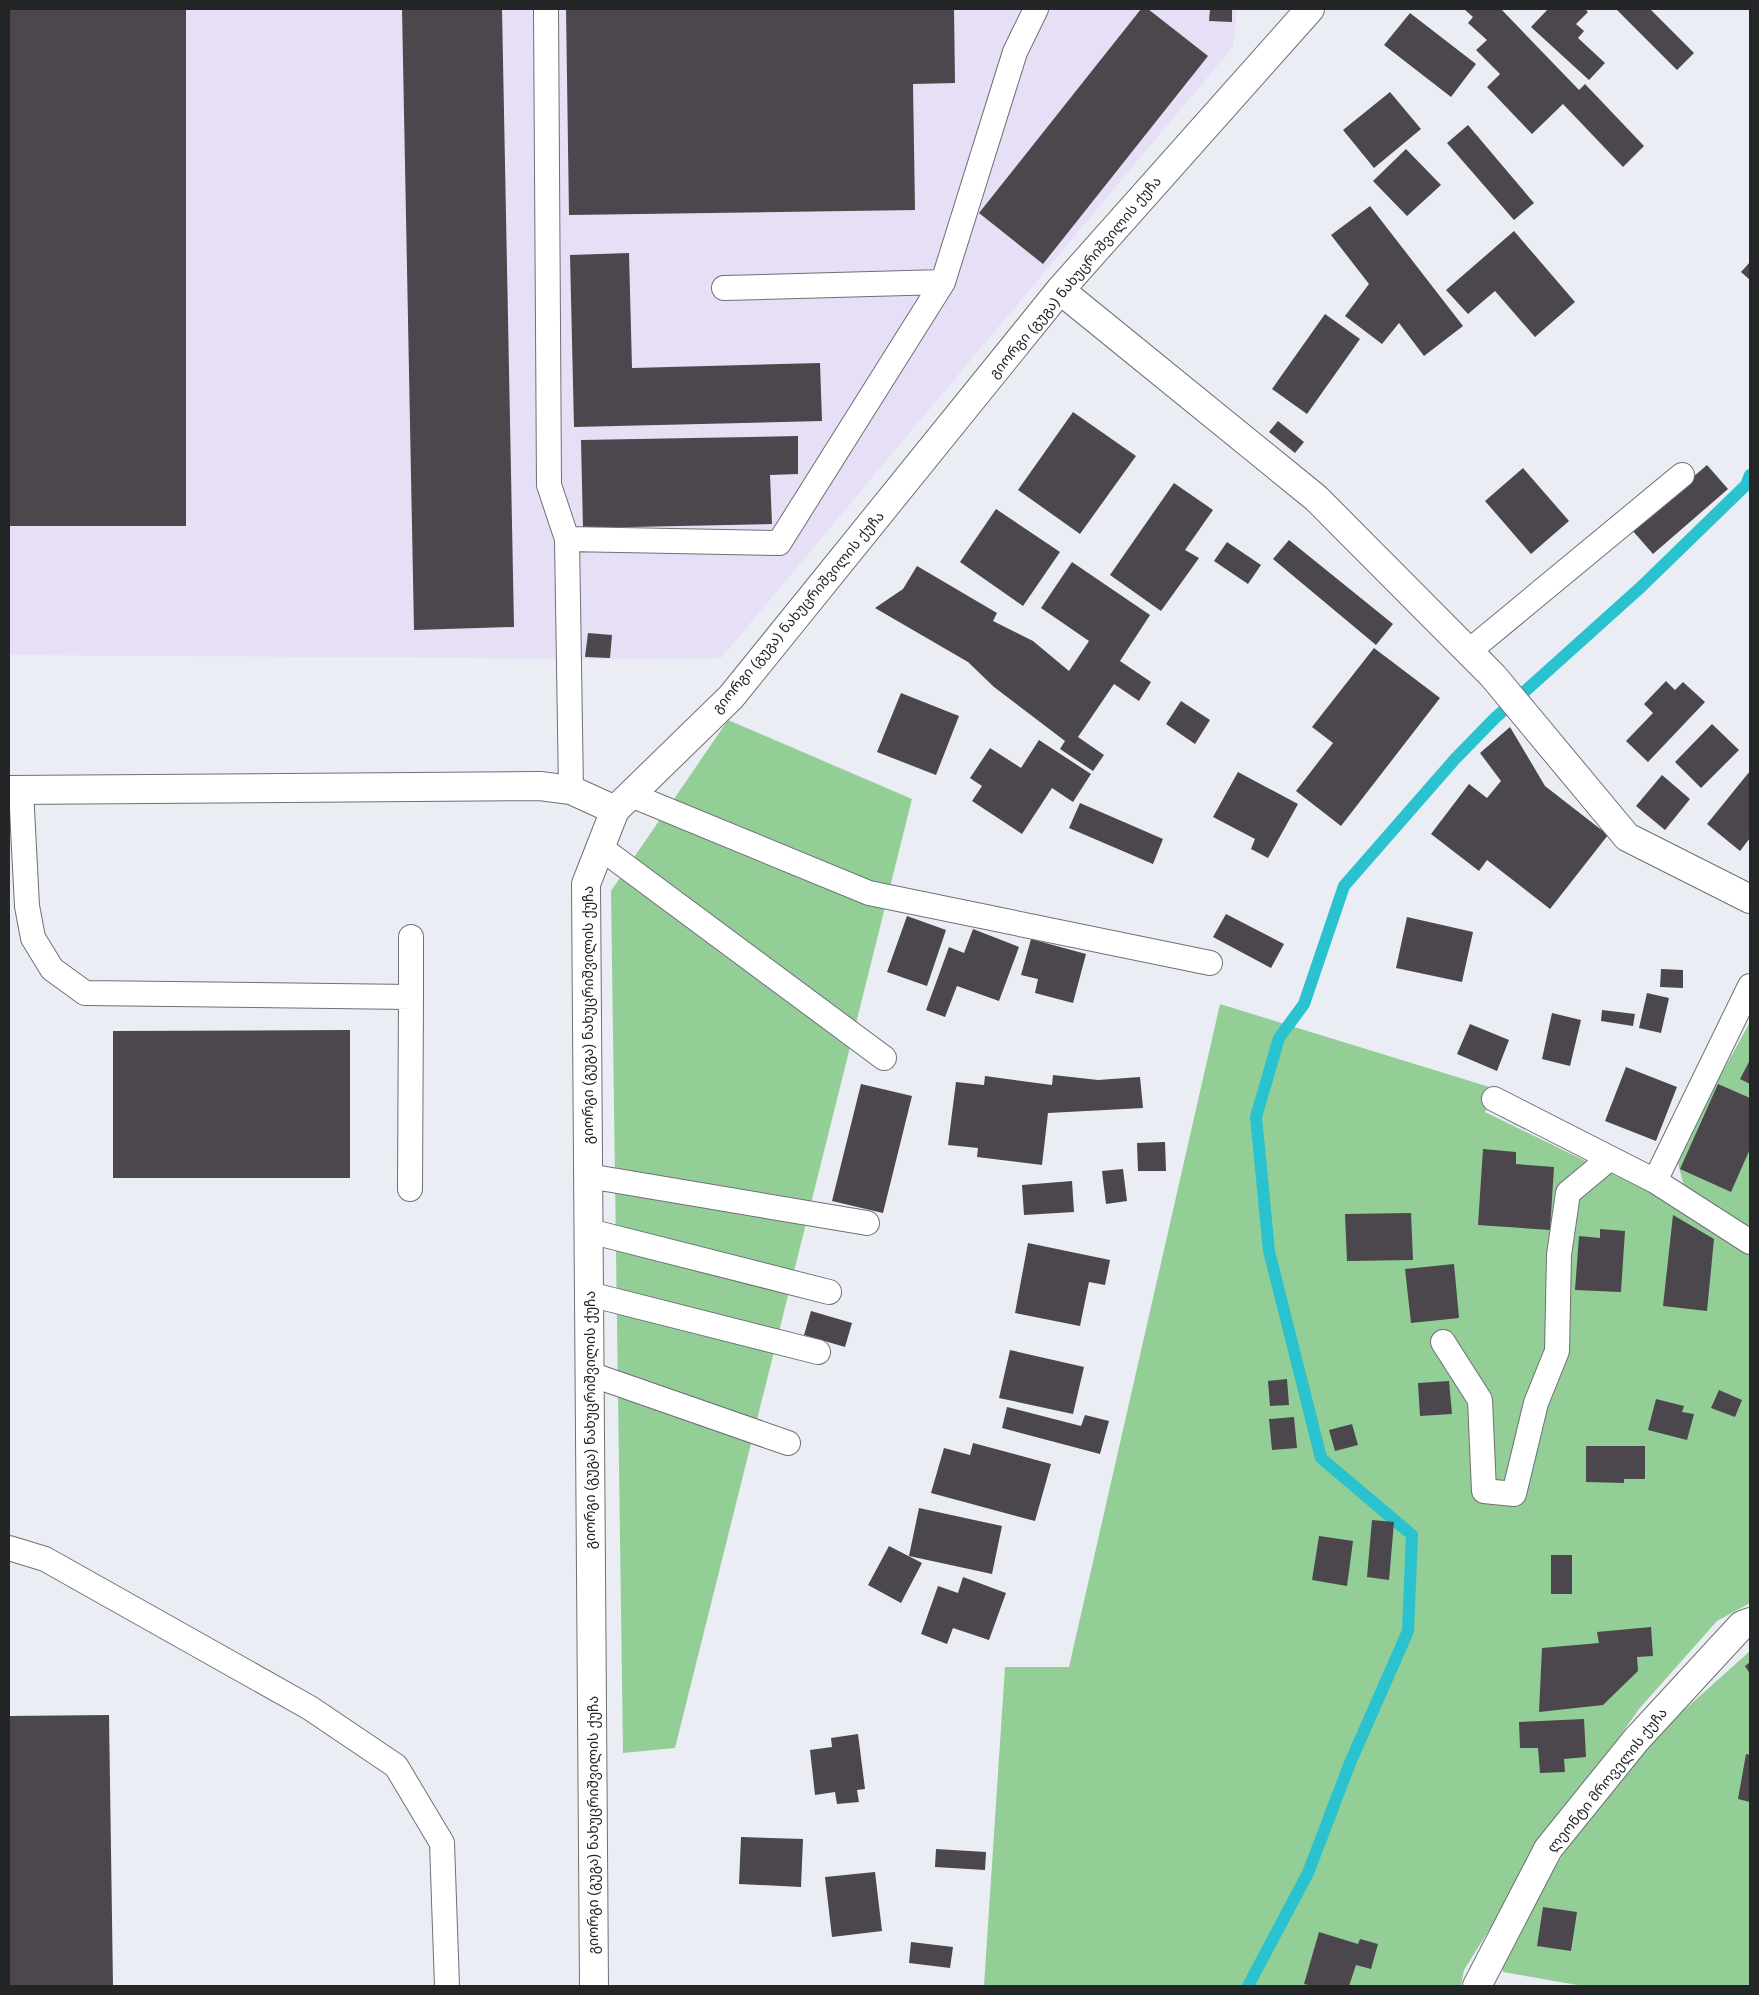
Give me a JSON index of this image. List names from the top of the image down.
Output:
{
  "streets": {
    "street": ["გიორგი (გუგა) ნახუცრიშვილის ქუჩა", "ლეონტი მროველის ქუჩა"]
  }
}
